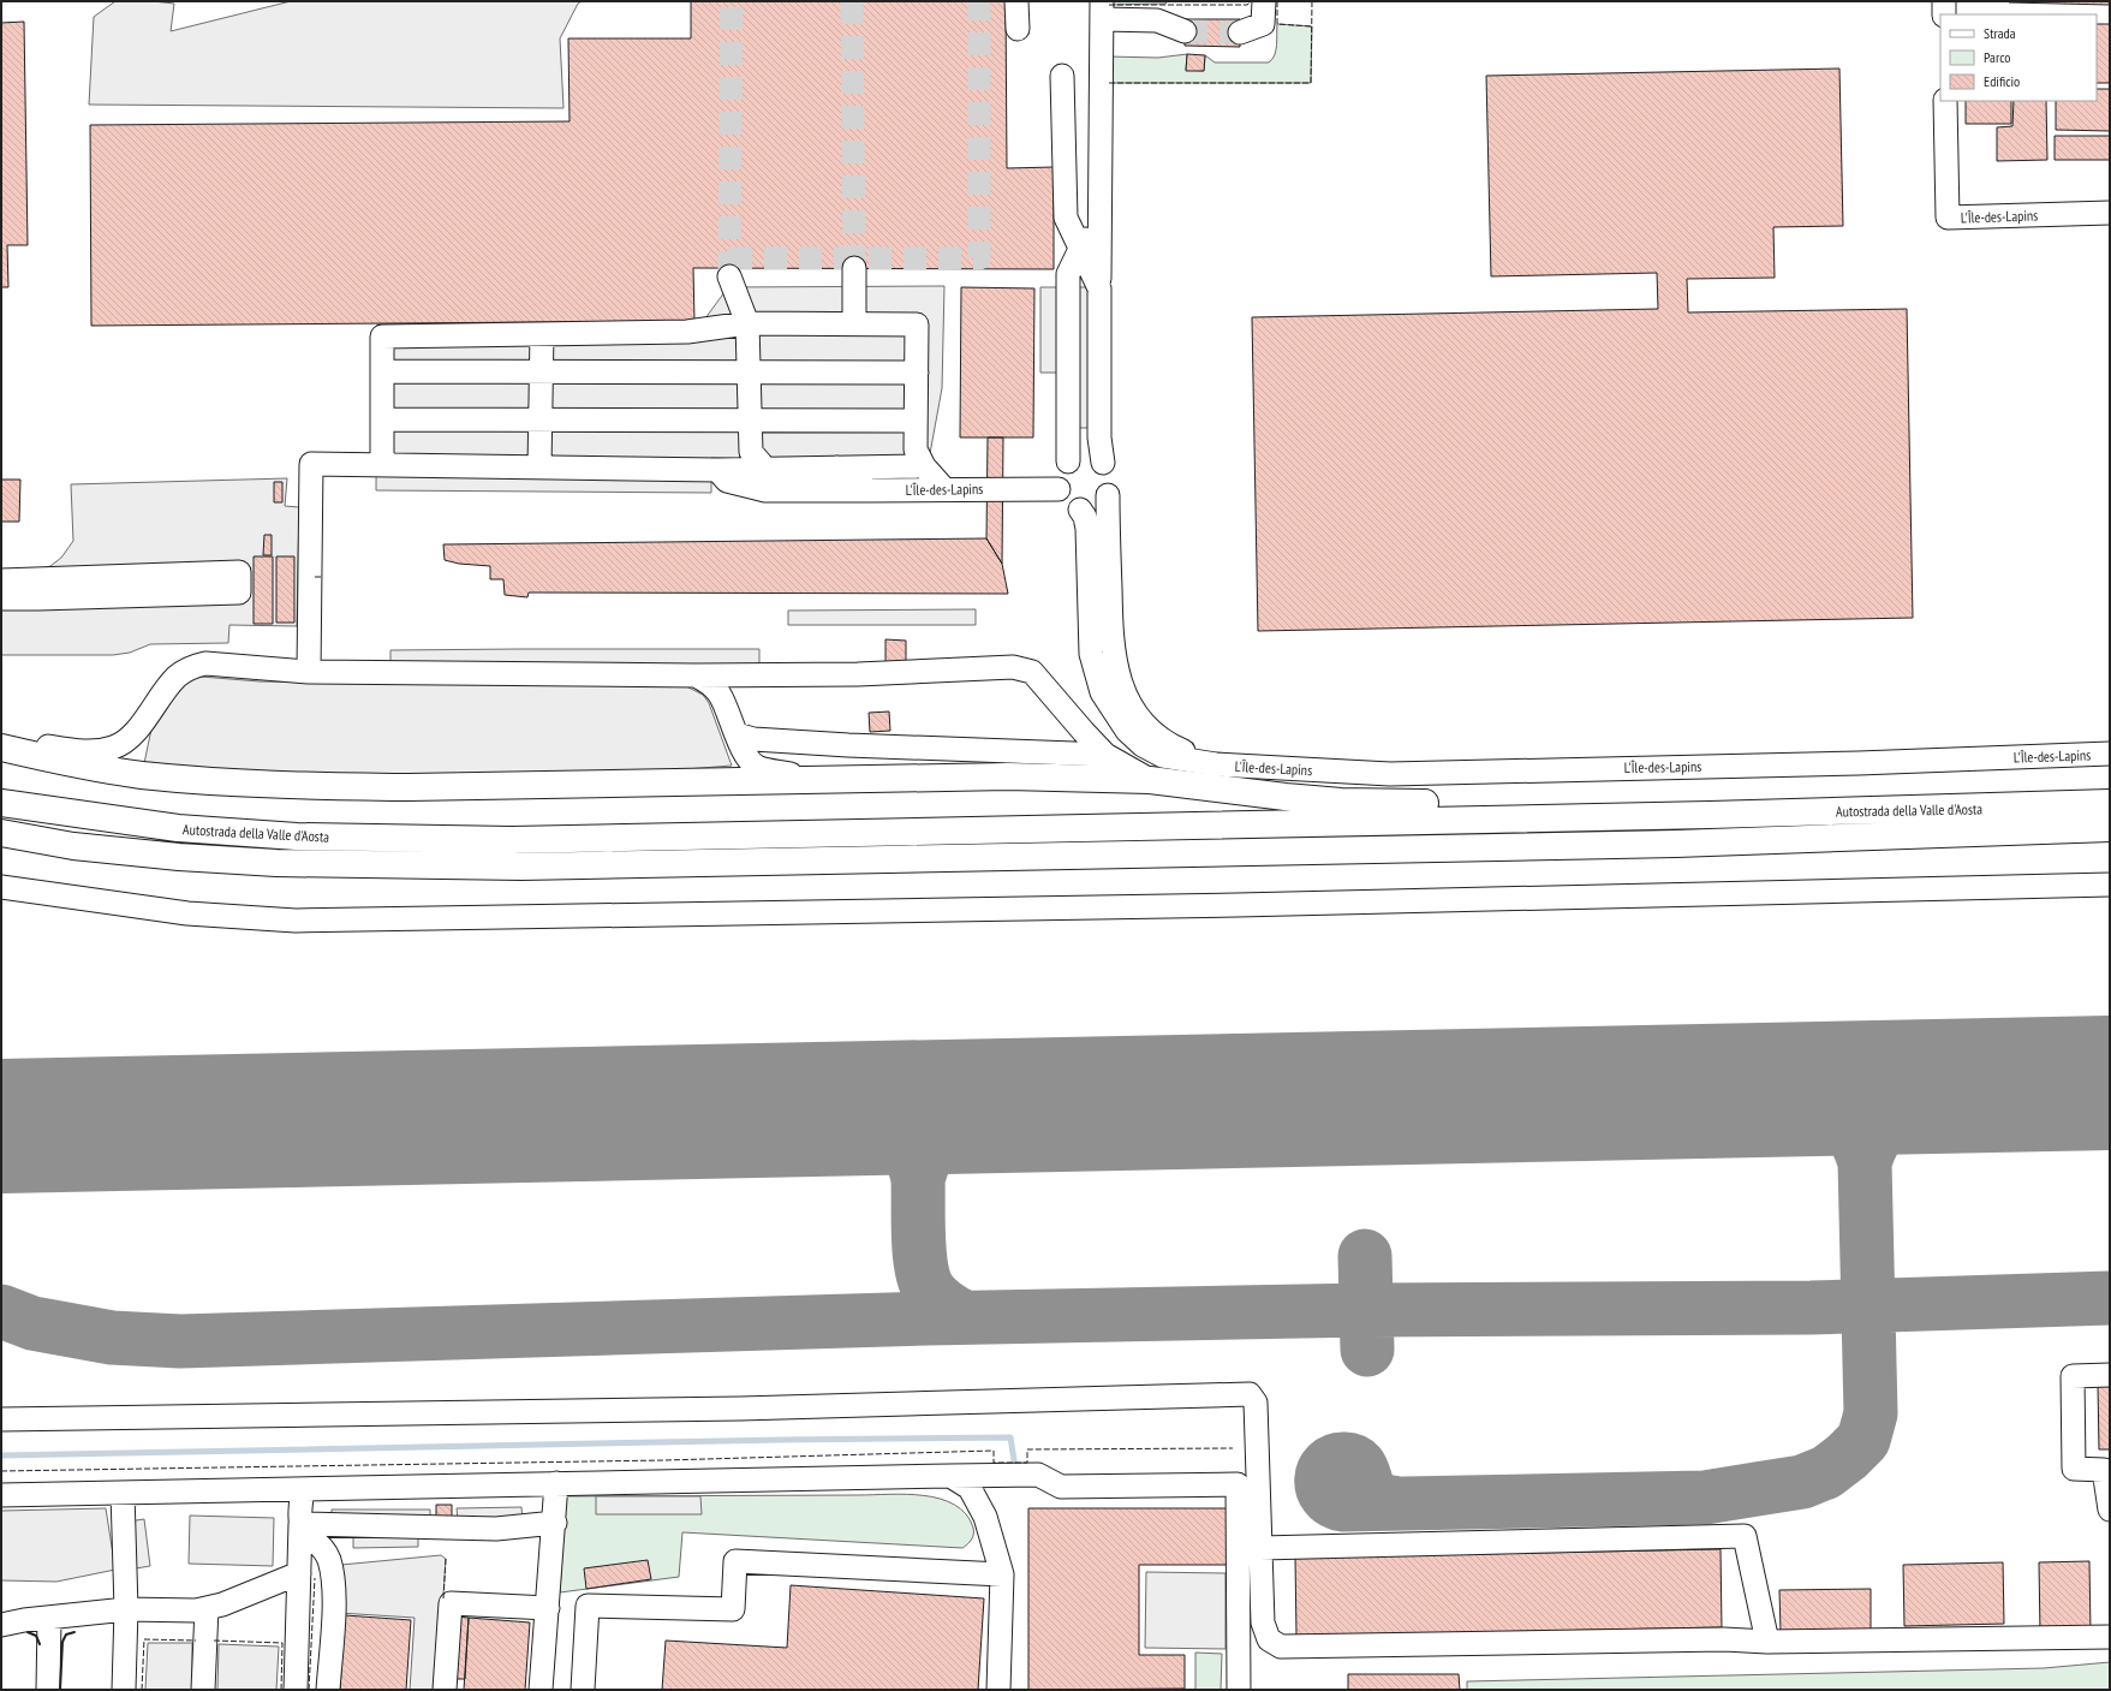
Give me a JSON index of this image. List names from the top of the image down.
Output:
{
  "streets": {
    "highway": ["Autostrada della Valle d'Aosta"],
    "street": ["L'Île-des-Lapins"]
  },
  "legend": ["Strada", "Parco", "Edificio"]
}
